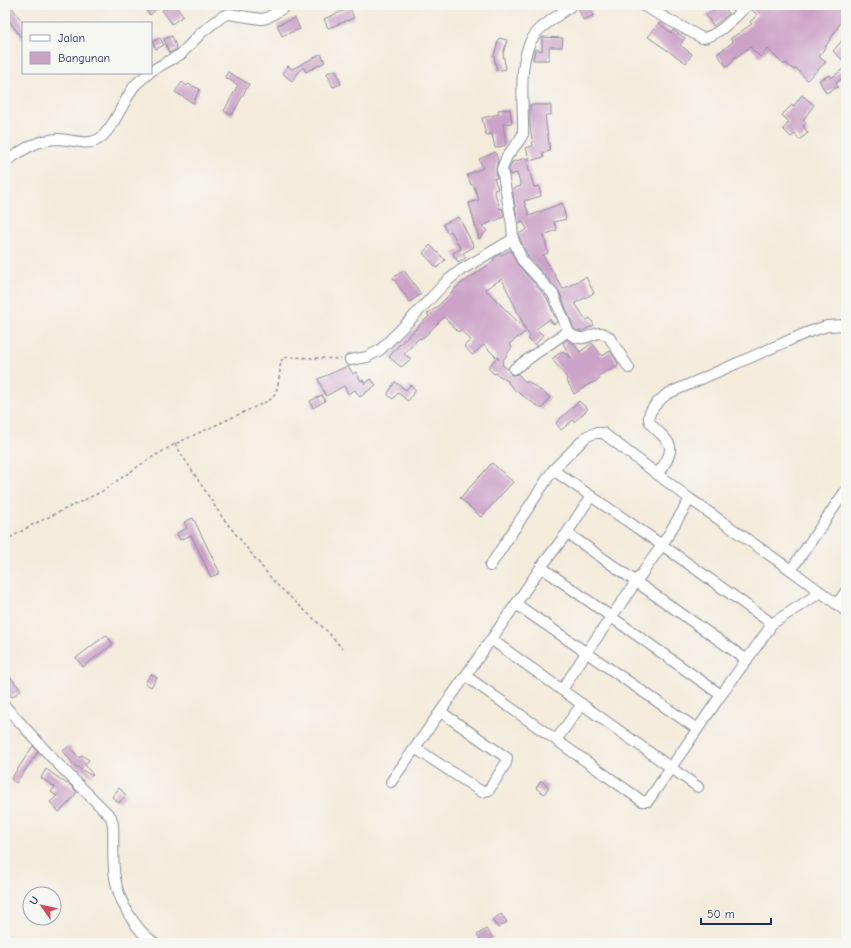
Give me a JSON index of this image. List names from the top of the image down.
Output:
{
  "legend": ["Jalan", "Bangunan"],
  "scale_bar": "50 m",
  "north": "top left"
}
